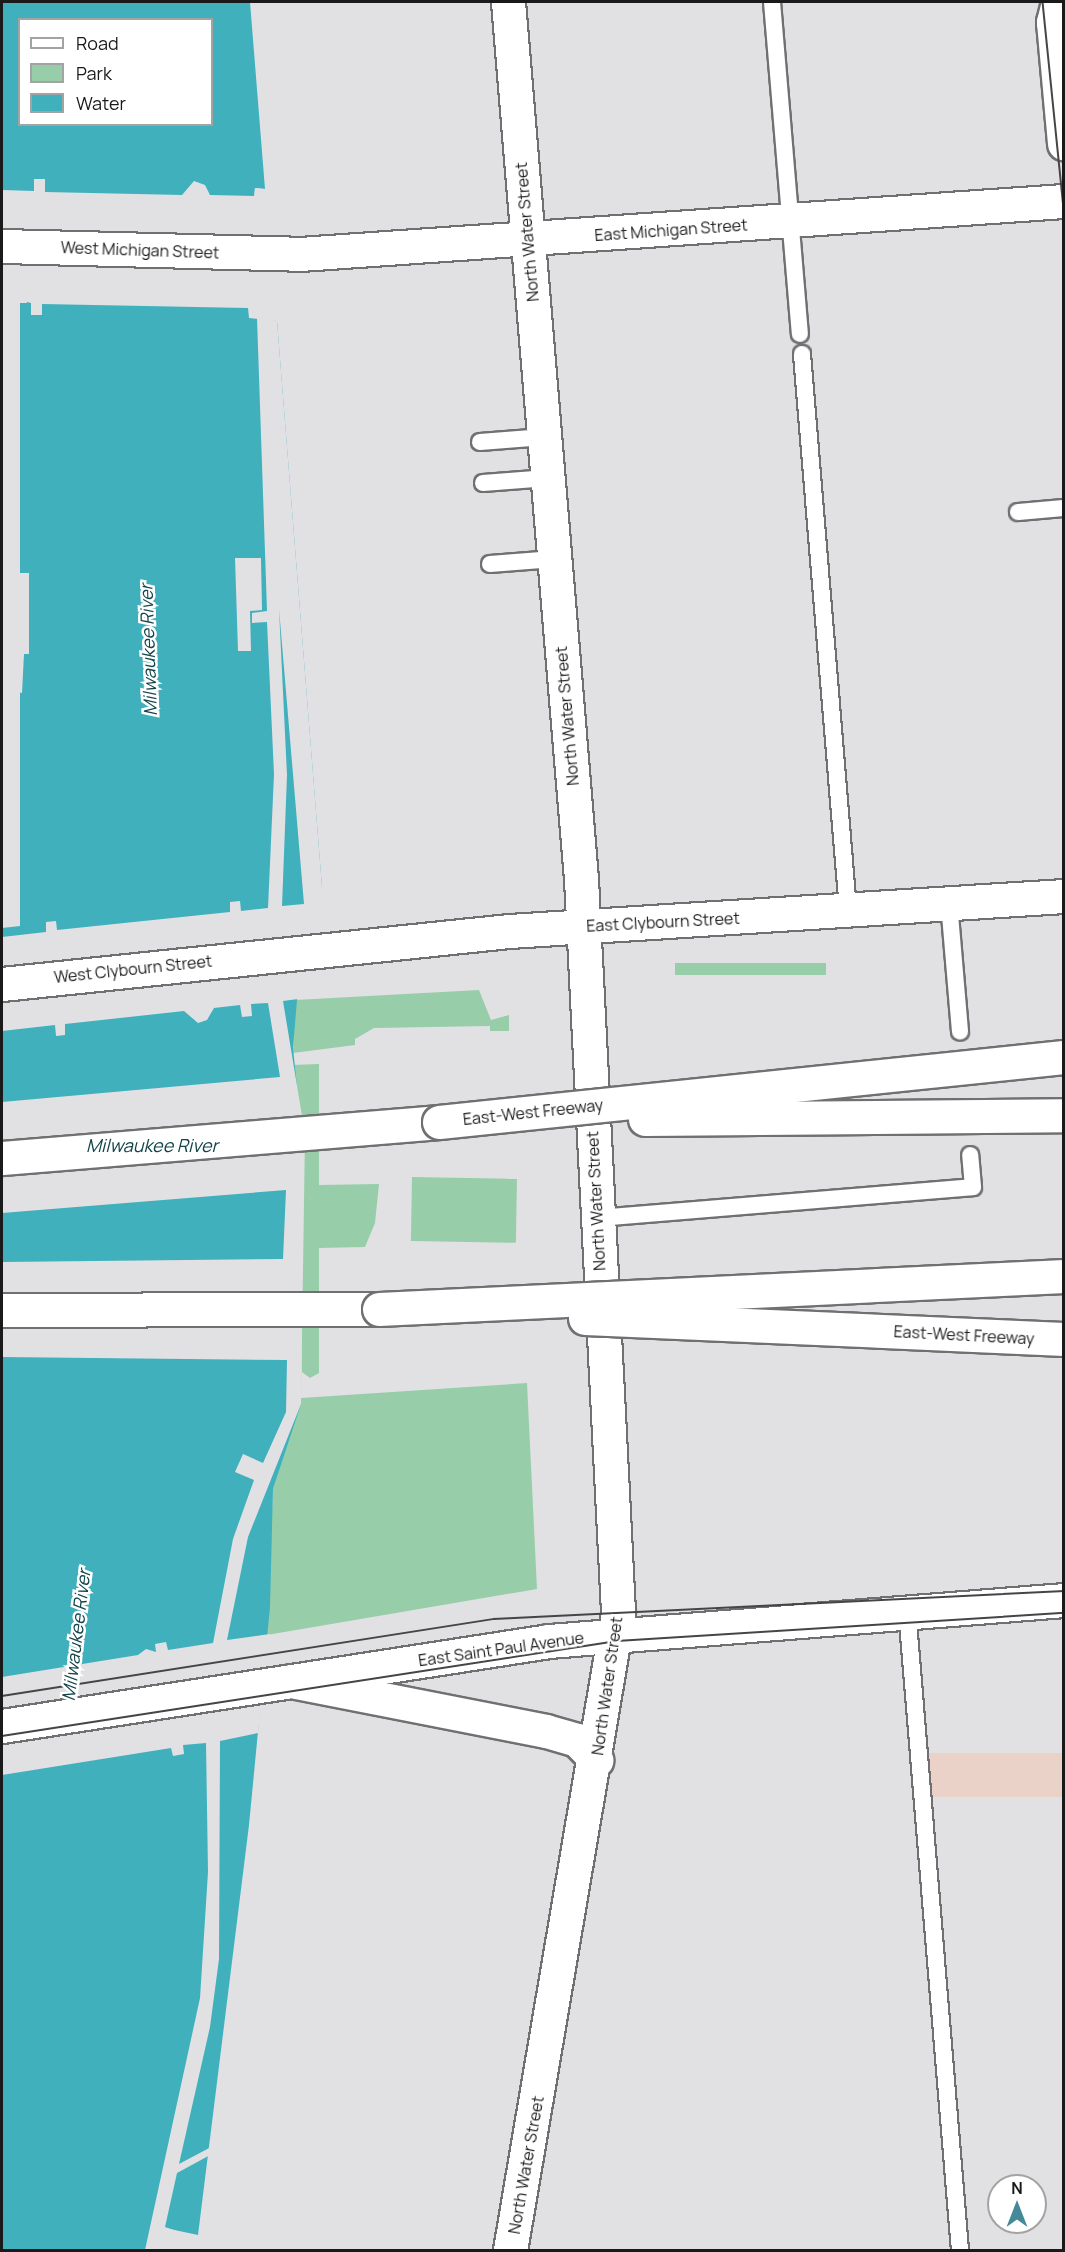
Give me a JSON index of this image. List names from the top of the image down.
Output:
{
  "streets": {
    "main road": [
      "East Michigan Street",
      "North Water Street",
      "West Michigan Street",
      "East Clybourn Street",
      "West Clybourn Street",
      "East-West Freeway",
      "East Saint Paul Avenue"
    ]
  },
  "crossings": [
    ["East Michigan Street", "North Water Street"],
    ["East Michigan Street", "West Michigan Street"],
    ["North Water Street", "East Clybourn Street"],
    ["North Water Street", "East Saint Paul Avenue"],
    ["East Clybourn Street", "West Clybourn Street"]
  ],
  "water": ["Milwaukee River"],
  "legend": ["Road", "Park", "Water"],
  "north": "top"
}
